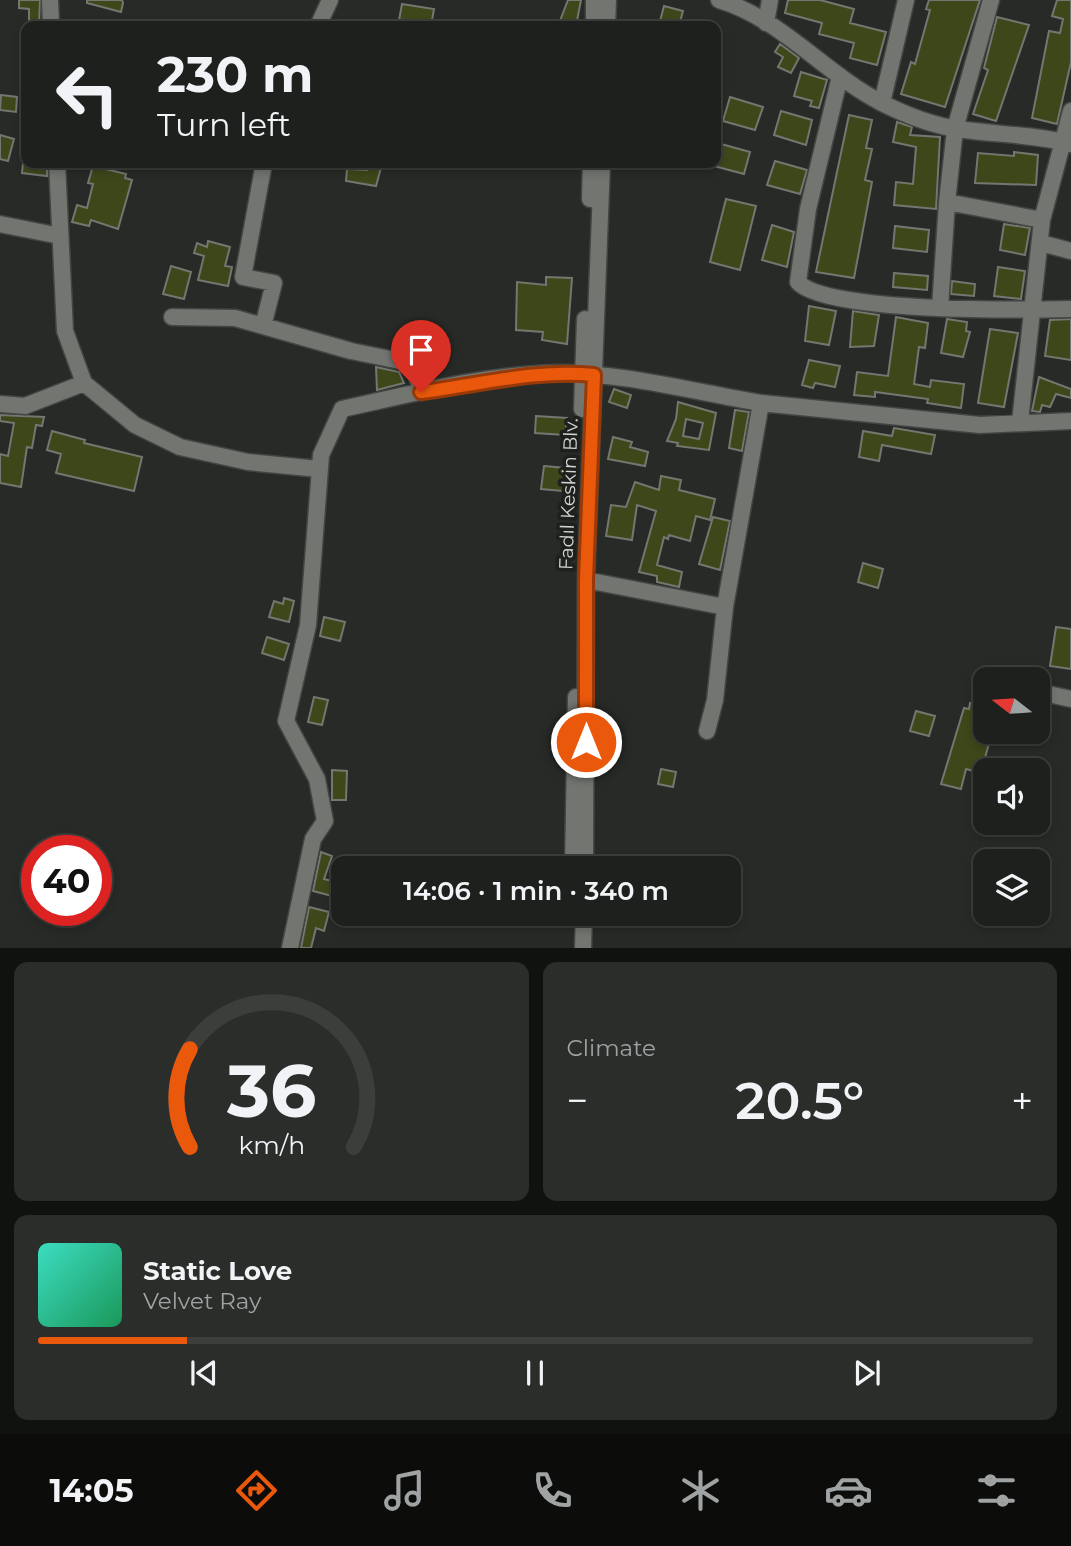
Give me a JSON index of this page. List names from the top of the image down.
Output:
{
  "streets": {
    "street": ["Fadıl Keskin Blv."]
  },
  "north": "left",
  "page": {
    "turn": ["230 m", "Turn left"],
    "limit": "40",
    "trip": "14:06 · 1 min · 340 m",
    "tile": "Climate",
    "heat": ["−", "20.5°", "+"],
    "song": ["Static Love", "Velvet Ray"],
    "tabs": "14:05",
    "gauge": ["36", "km/h"]
  }
}
